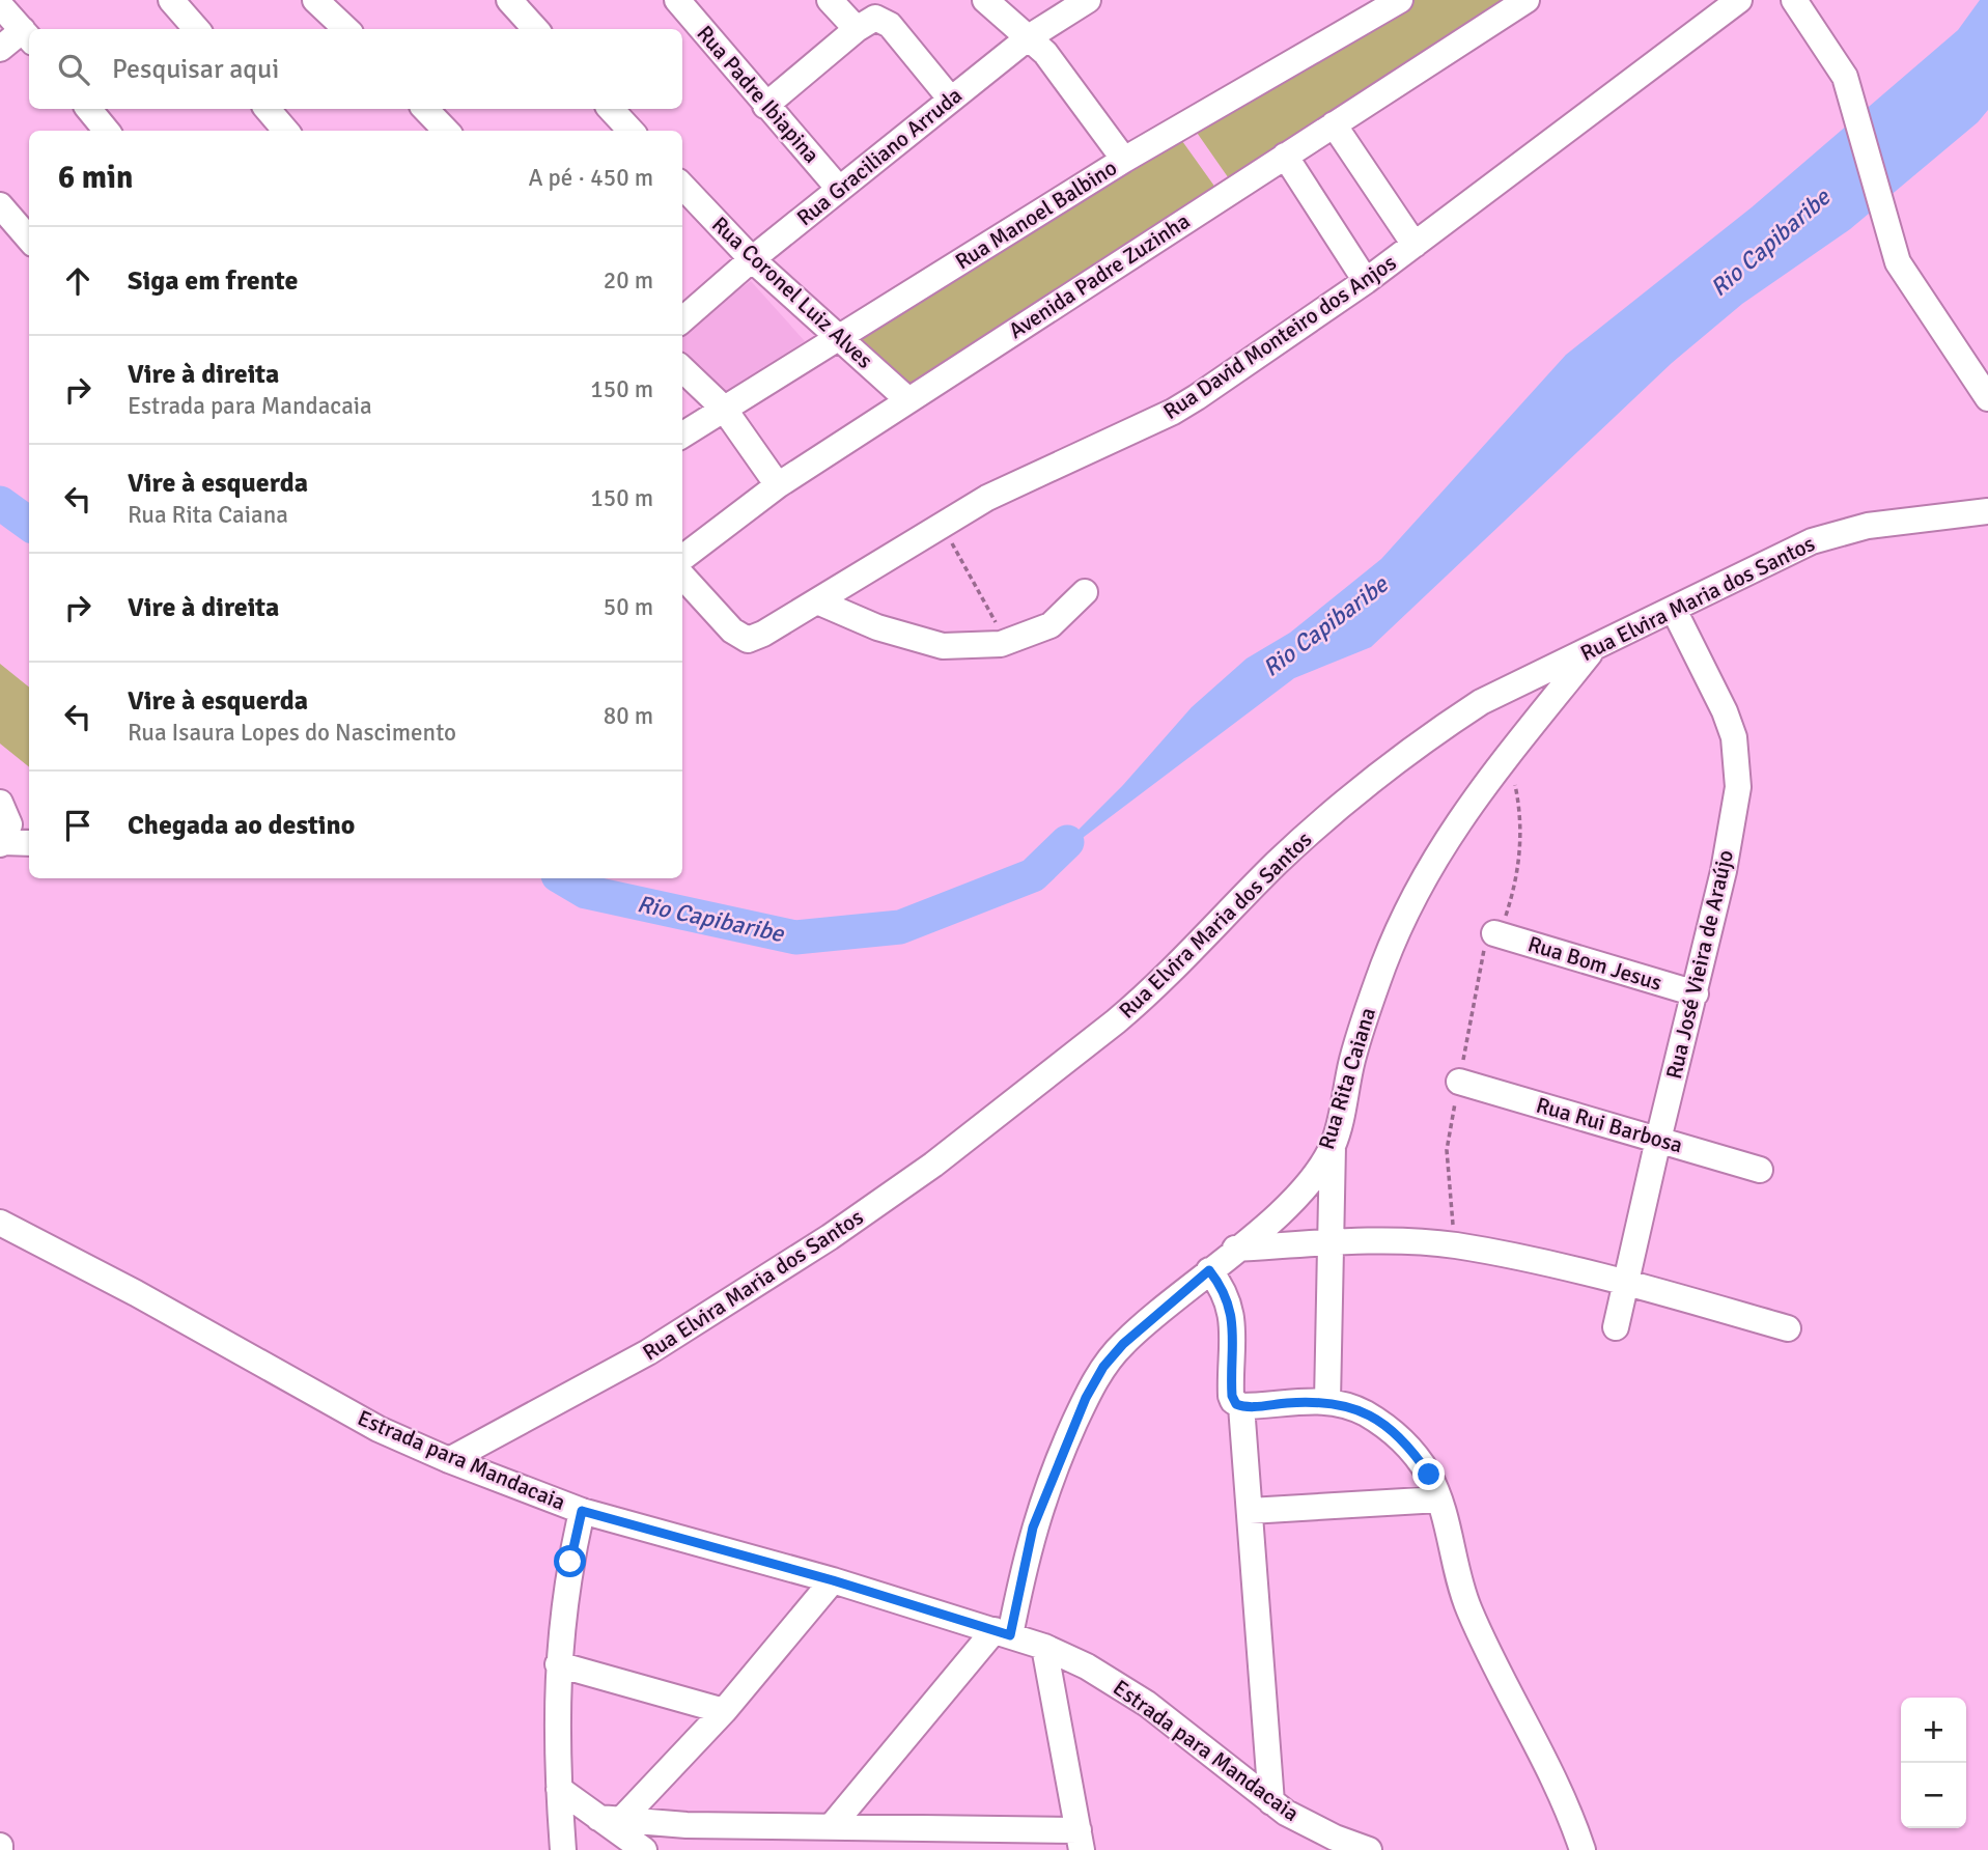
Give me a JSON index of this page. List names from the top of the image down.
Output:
{
  "streets": {
    "street": [
      "Rua Padre Ibiapina",
      "Rua Graciliano Arruda",
      "Rua Manoel Balbino",
      "Avenida Padre Zuzinha",
      "Rua Coronel Luiz Alves",
      "Rua David Monteiro dos Anjos",
      "Rua Elvira Maria dos Santos",
      "Rua Bom Jesus",
      "Rua José Vieira de Araújo",
      "Rua Rita Caiana",
      "Rua Rui Barbosa",
      "Estrada para Mandacaia"
    ]
  },
  "crossings": [
    ["Rua Padre Ibiapina", "Rua Graciliano Arruda"],
    ["Rua Graciliano Arruda", "Rua Coronel Luiz Alves"],
    ["Rua Manoel Balbino", "Rua Coronel Luiz Alves"],
    ["Avenida Padre Zuzinha", "Rua Coronel Luiz Alves"],
    ["Rua Elvira Maria dos Santos", "Rua José Vieira de Araújo"],
    ["Rua Elvira Maria dos Santos", "Rua Rita Caiana"],
    ["Rua Elvira Maria dos Santos", "Estrada para Mandacaia"],
    ["Rua Bom Jesus", "Rua José Vieira de Araújo"],
    ["Rua José Vieira de Araújo", "Rua Rui Barbosa"],
    ["Rua Rita Caiana", "Estrada para Mandacaia"]
  ],
  "water": ["Rio Capibaribe"],
  "page": {
    "search": "Pesquisar aqui",
    "heading": ["6 min", "A pé · 450 m"],
    "list": [
      ["Siga em frente", "20 m"],
      ["Vire à direita", "Estrada para Mandacaia", "150 m"],
      ["Vire à esquerda", "Rua Rita Caiana", "150 m"],
      ["Vire à direita", "50 m"],
      ["Vire à esquerda", "Rua Isaura Lopes do Nascimento", "80 m"],
      "Chegada ao destino"
    ],
    "map_buttons": ["+", "−"]
  }
}
